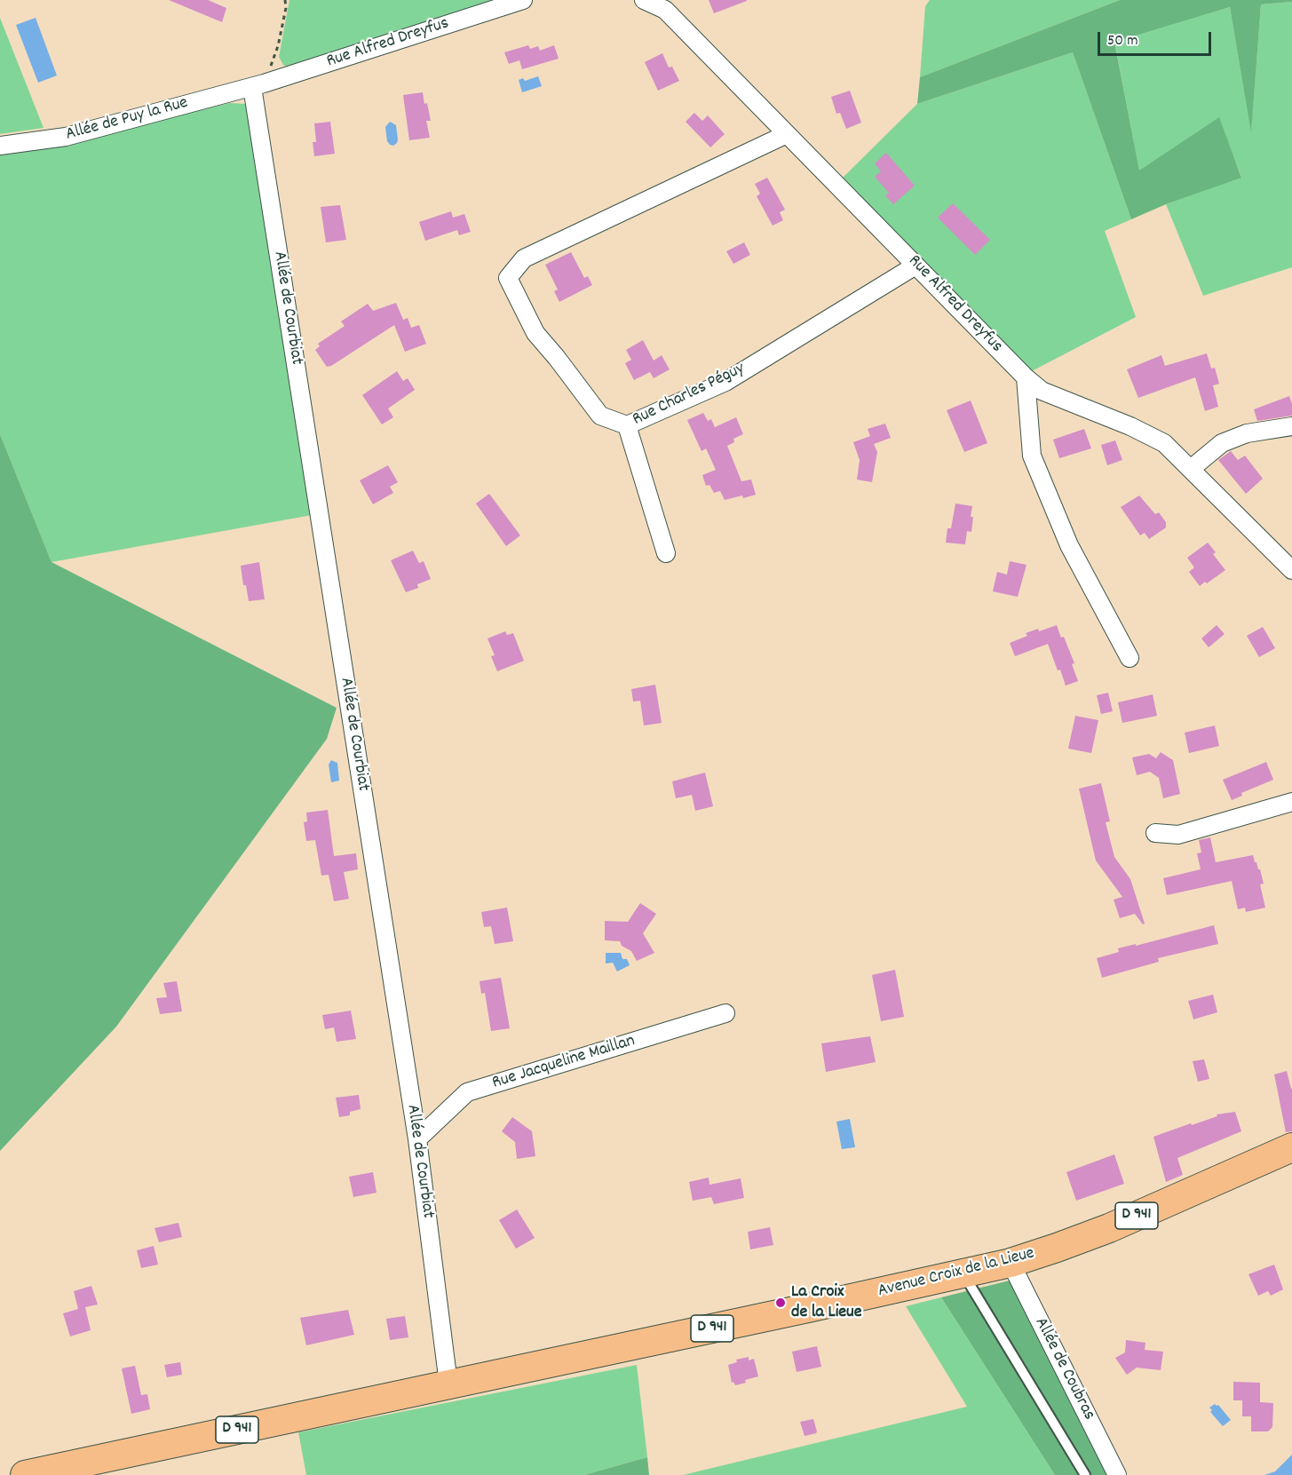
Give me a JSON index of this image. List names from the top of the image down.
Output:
{
  "streets": {
    "main road": ["D 941", "Avenue Croix de la Lieue"],
    "street": [
      "Rue Alfred Dreyfus",
      "Allée de Puy la Rue",
      "Allée de Courbiat",
      "Rue Charles Péguy",
      "Rue Jacqueline Maillan",
      "Allée de Coubras"
    ]
  },
  "crossings": [
    ["Rue Alfred Dreyfus", "Allée de Puy la Rue"],
    ["Rue Alfred Dreyfus", "Allée de Courbiat"],
    ["Rue Alfred Dreyfus", "Rue Charles Péguy"],
    ["Allée de Puy la Rue", "Allée de Courbiat"],
    ["Allée de Courbiat", "Rue Jacqueline Maillan"],
    ["Allée de Courbiat", "D 941"],
    ["Allée de Courbiat", "Avenue Croix de la Lieue"],
    ["D 941", "Avenue Croix de la Lieue"],
    ["Avenue Croix de la Lieue", "Allée de Coubras"]
  ],
  "places": ["La Croix de la Lieue"],
  "scale_bar": "50 m"
}
